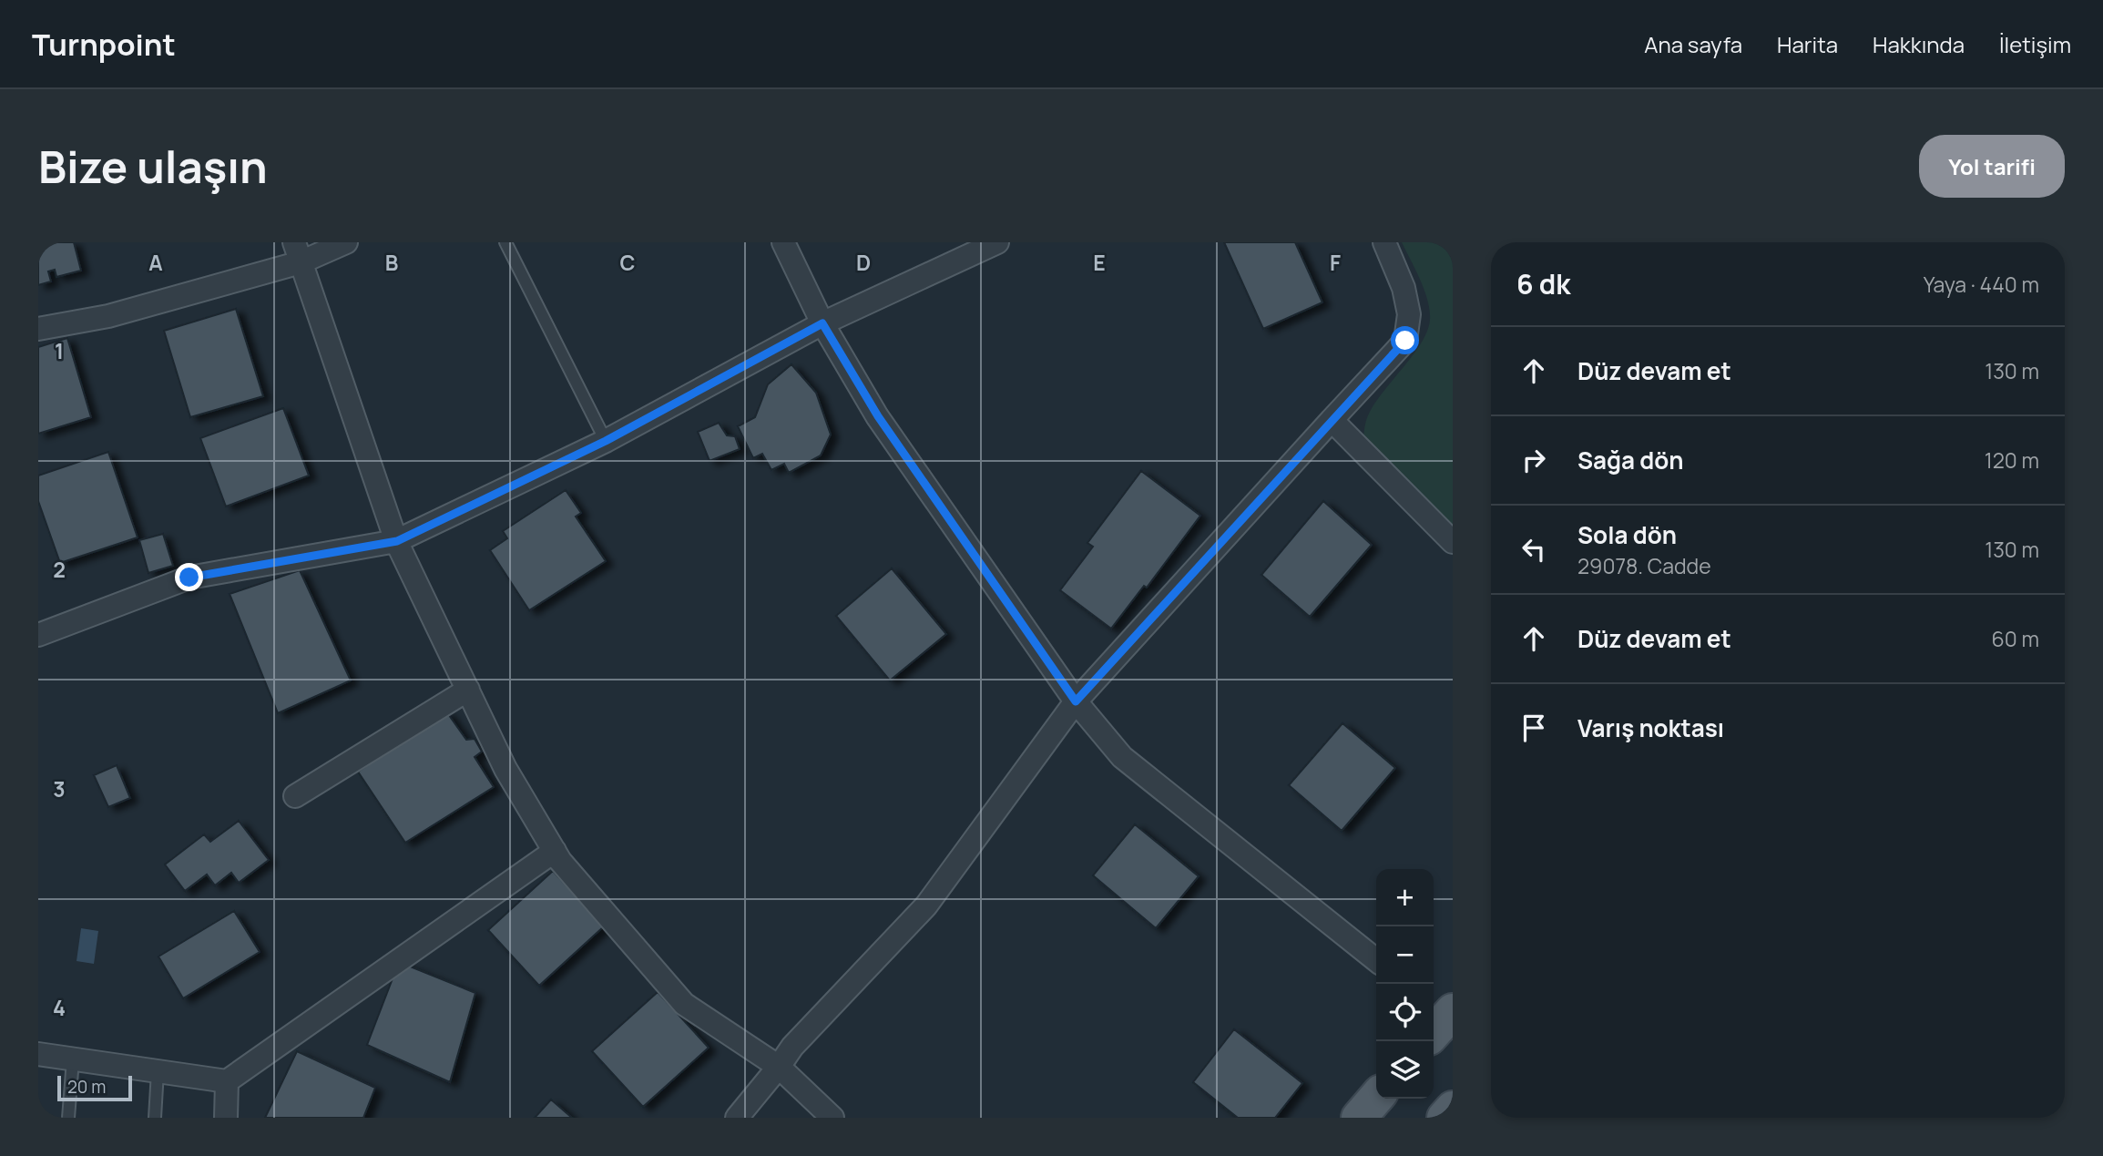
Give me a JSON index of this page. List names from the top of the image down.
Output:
{
  "scale_bar": "20 m",
  "page": {
    "header": "Turnpoint",
    "nav": [
      "Ana sayfa",
      "Harita",
      "Hakkında",
      "İletişim"
    ],
    "buttons": "Yol tarifi",
    "title": "Bize ulaşın",
    "heading": ["6 dk", "Yaya · 440 m"],
    "list": [
      ["Düz devam et", "130 m"],
      ["Sağa dön", "120 m"],
      ["Sola dön", "29078. Cadde", "130 m"],
      ["Düz devam et", "60 m"],
      "Varış noktası"
    ],
    "map_buttons": ["+", "−"],
    "scale": "20 m"
  },
  "grid": {
    "columns": [
      "A",
      "B",
      "C",
      "D",
      "E",
      "F"
    ],
    "rows": [
      "1",
      "2",
      "3",
      "4"
    ]
  }
}
